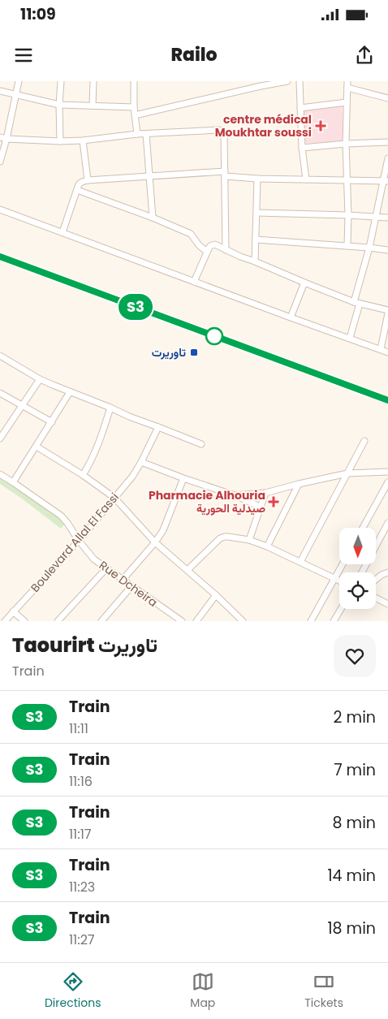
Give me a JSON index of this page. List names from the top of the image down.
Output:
{
  "streets": {
    "street": ["Boulevard Allal El Fassi", "Rue Dcheira"]
  },
  "crossings": [
    ["Boulevard Allal El Fassi", "Rue Dcheira"]
  ],
  "places": {
    "health": ["centre médical Moukhtar soussi", "Pharmacie Alhouria صيدلية الحورية"],
    "transit": ["تاوريرت"]
  },
  "north": "bottom",
  "page": {
    "status": "11:09",
    "header": "Railo",
    "on_map": "S3",
    "heading": ["Taourirt تاوريرت", "Train"],
    "list": [
      {
        "mark": "S3",
        "name": "Train",
        "note": "11:11",
        "value": "2 min"
      },
      {
        "mark": "S3",
        "name": "Train",
        "note": "11:16",
        "value": "7 min"
      },
      {
        "mark": "S3",
        "name": "Train",
        "note": "11:17",
        "value": "8 min"
      },
      {
        "mark": "S3",
        "name": "Train",
        "note": "11:23",
        "value": "14 min"
      },
      {
        "mark": "S3",
        "name": "Train",
        "note": "11:27",
        "value": "18 min"
      }
    ],
    "tabs": ["Directions", "Map", "Tickets"]
  }
}
